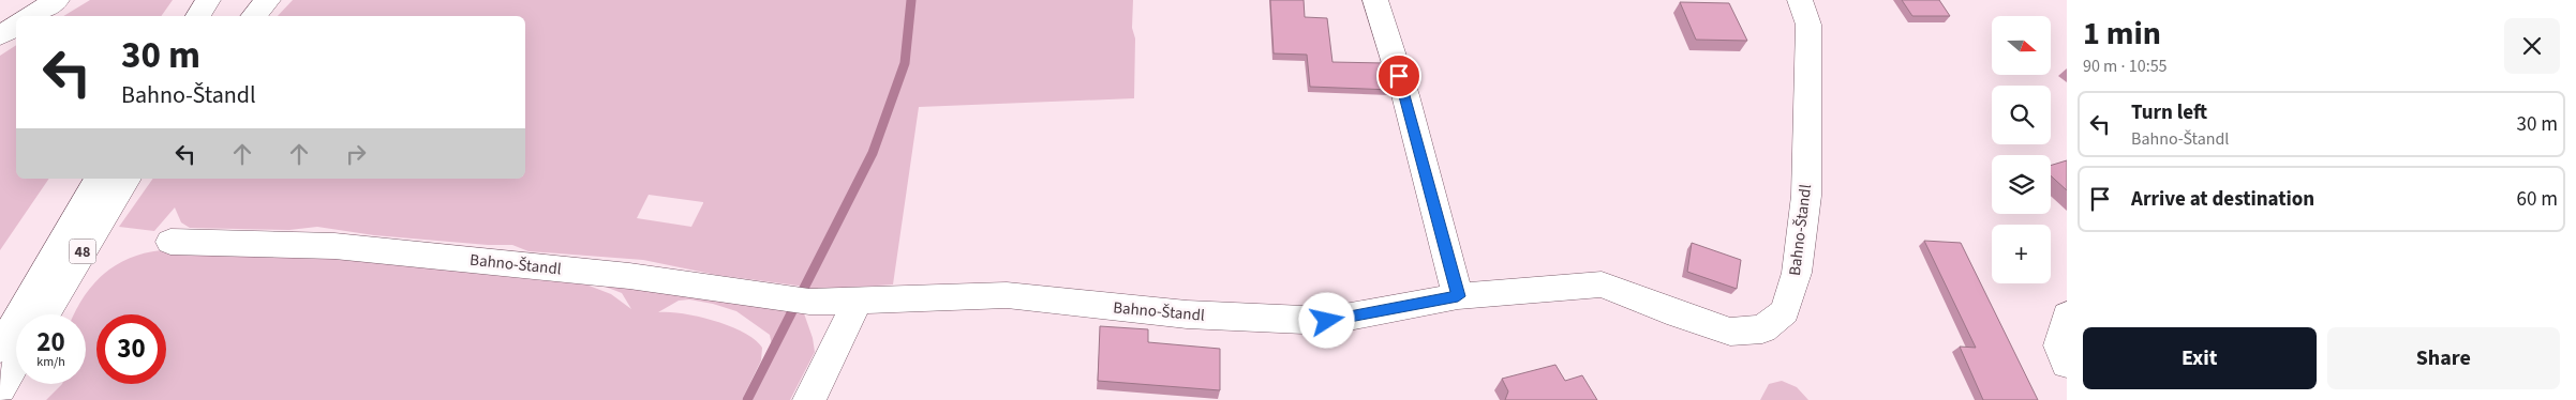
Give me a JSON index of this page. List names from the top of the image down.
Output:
{
  "streets": {
    "main road": ["Bahno-Štandl", "48"]
  },
  "north": "right",
  "page": {
    "heading": ["1 min", "90 m · 10:55"],
    "map_buttons": "+",
    "turn": ["30 m", "Bahno-Štandl"],
    "list": [
      {
        "name": "Turn left",
        "note": "Bahno-Štandl",
        "value": "30 m"
      },
      {
        "name": "Arrive at destination",
        "value": "60 m"
      }
    ],
    "speed": "20 km/h",
    "limit": "30",
    "buttons": ["Exit", "Share"]
  }
}
